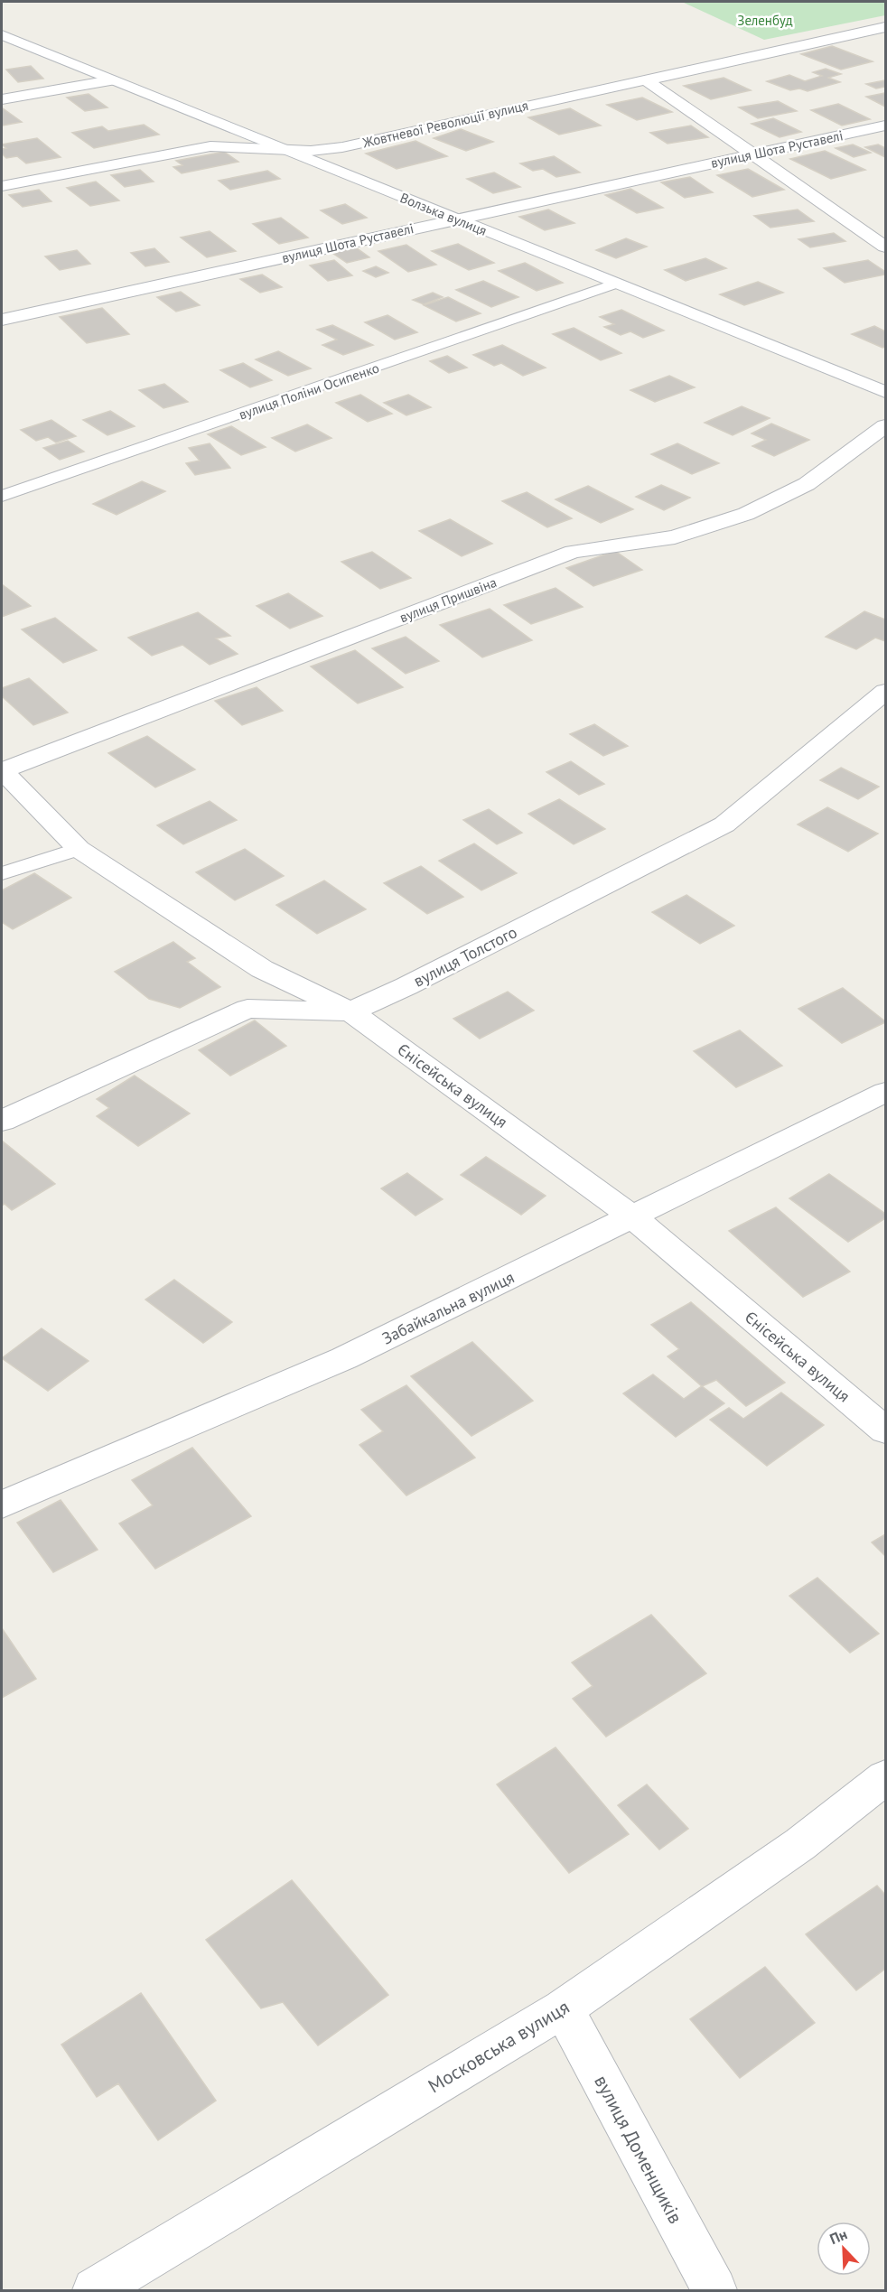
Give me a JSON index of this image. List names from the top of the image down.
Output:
{
  "streets": {
    "street": [
      "Жовтневої Революції вулиця",
      "вулиця Шота Руставелі",
      "Волзька вулиця",
      "вулиця Пришвіна",
      "вулиця Толстого",
      "Єнісейська вулиця",
      "Забайкальна вулиця",
      "Московська вулиця",
      "вулиця Доменщиків"
    ],
    "lane": ["вулиця Поліни Осипенко"]
  },
  "crossings": [
    ["Жовтневої Революції вулиця", "Волзька вулиця"],
    ["вулиця Шота Руставелі", "Волзька вулиця"],
    ["Волзька вулиця", "вулиця Поліни Осипенко"],
    ["вулиця Пришвіна", "Єнісейська вулиця"],
    ["вулиця Толстого", "Єнісейська вулиця"],
    ["Єнісейська вулиця", "Забайкальна вулиця"],
    ["Московська вулиця", "вулиця Доменщиків"]
  ],
  "parks": ["Зеленбуд"],
  "north": "top left"
}
